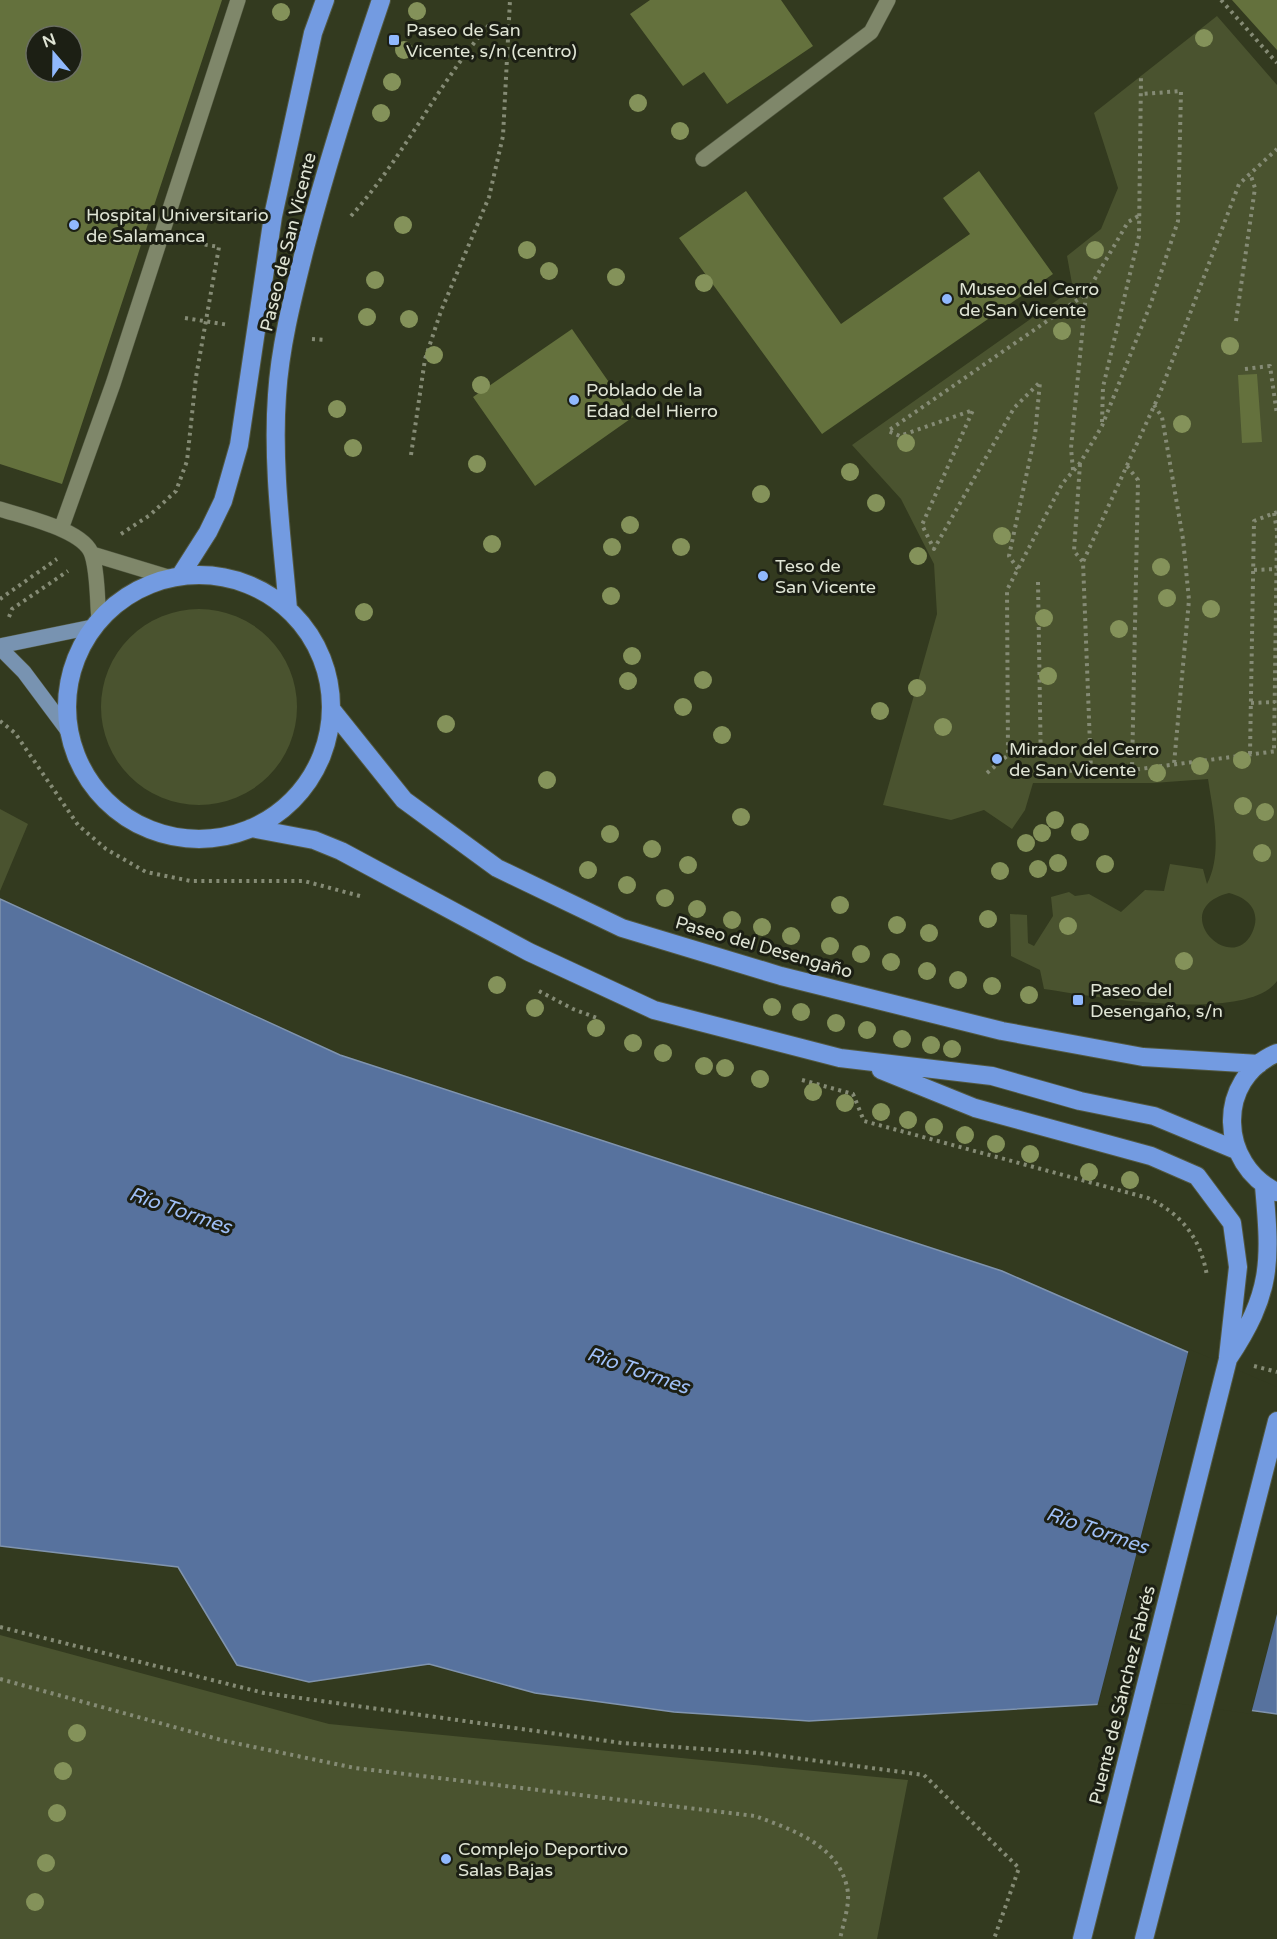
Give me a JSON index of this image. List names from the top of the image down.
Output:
{
  "streets": {
    "highway": ["Paseo de San Vicente", "Paseo del Desengaño", "Puente de Sánchez Fabrés"]
  },
  "water": ["Río Tormes"],
  "places": {
    "transit": ["Paseo de San Vicente, s/n (centro)", "Paseo del Desengaño, s/n"],
    "other": [
      "Hospital Universitario de Salamanca",
      "Museo del Cerro de San Vicente",
      "Poblado de la Edad del Hierro",
      "Teso de San Vicente",
      "Mirador del Cerro de San Vicente",
      "Complejo Deportivo Salas Bajas"
    ]
  },
  "north": "top"
}
